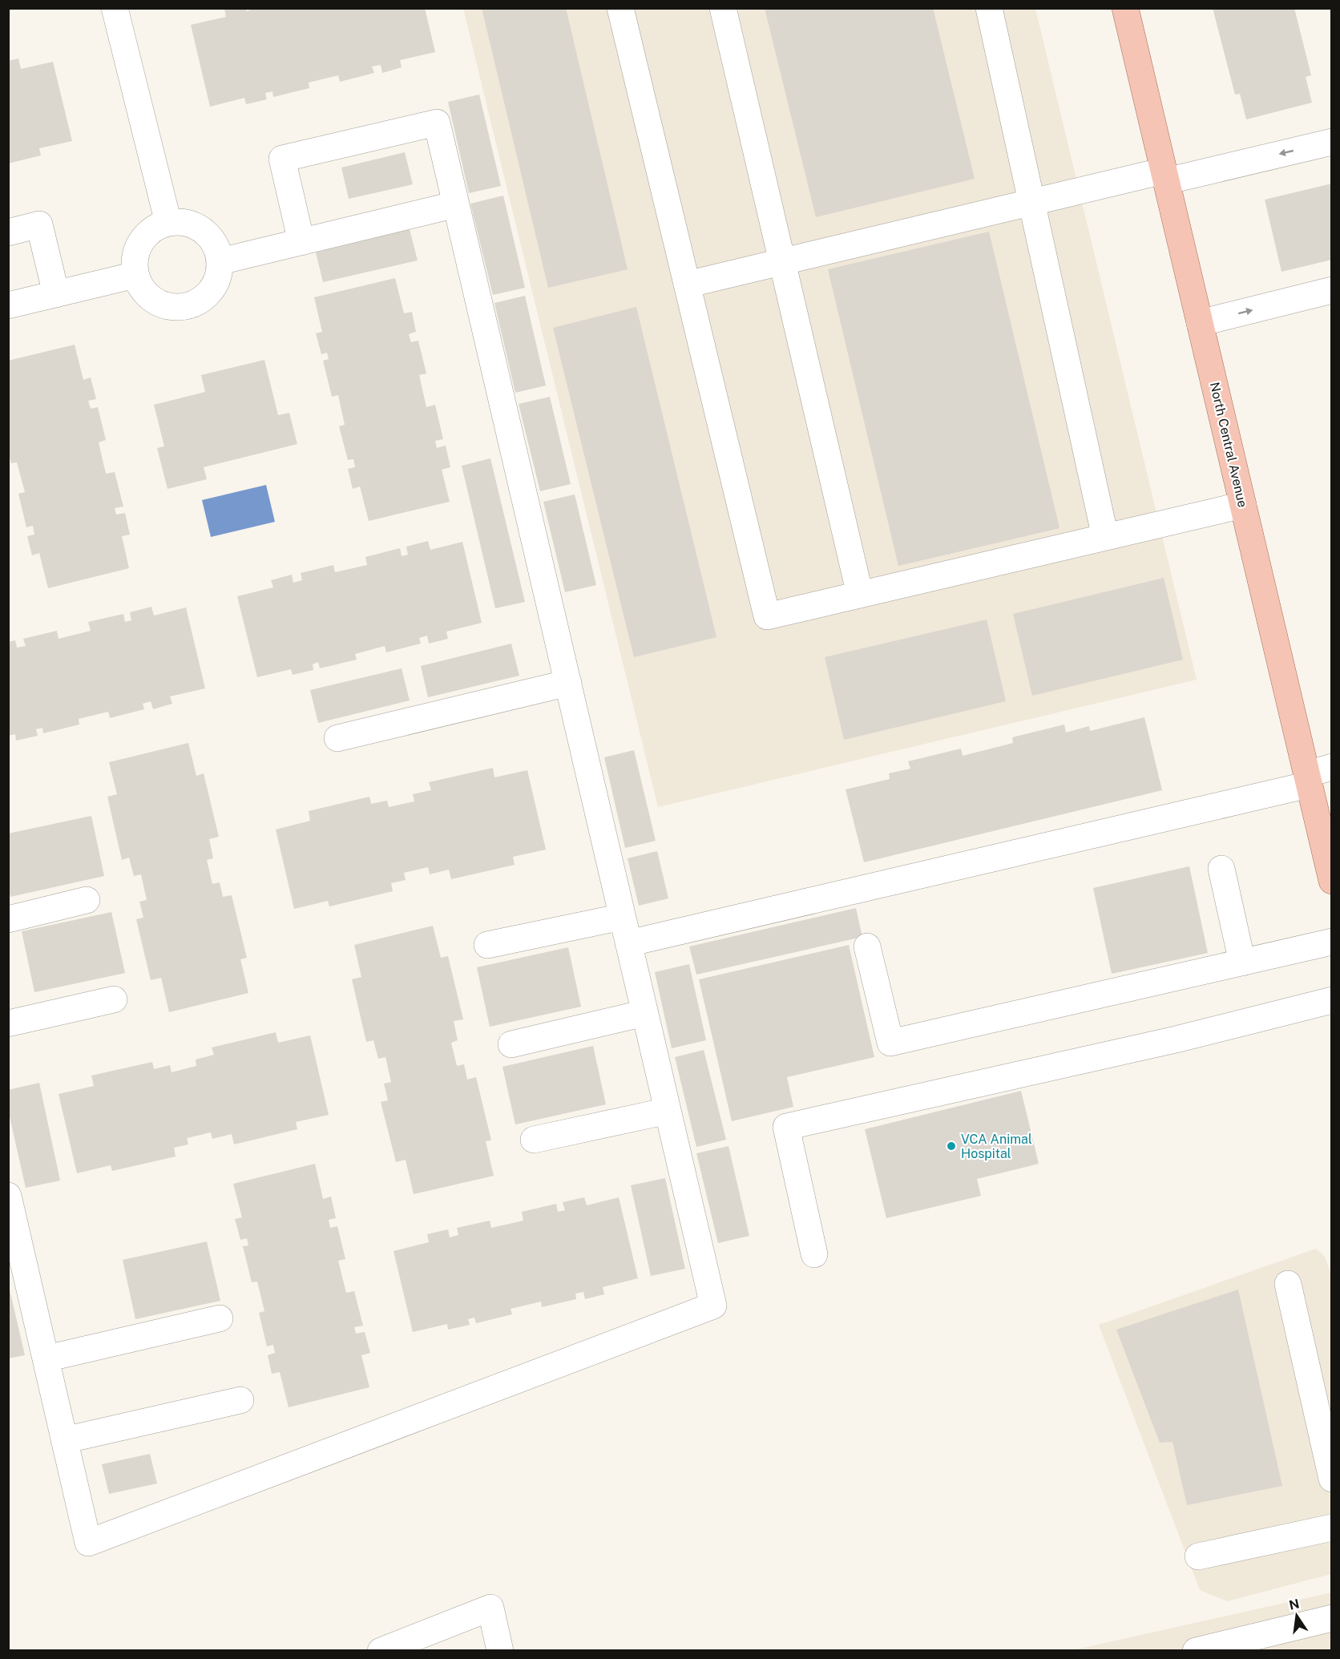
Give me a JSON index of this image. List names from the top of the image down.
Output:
{
  "streets": {
    "main road": ["North Central Avenue"]
  },
  "places": ["VCA Animal Hospital"],
  "north": "top"
}
